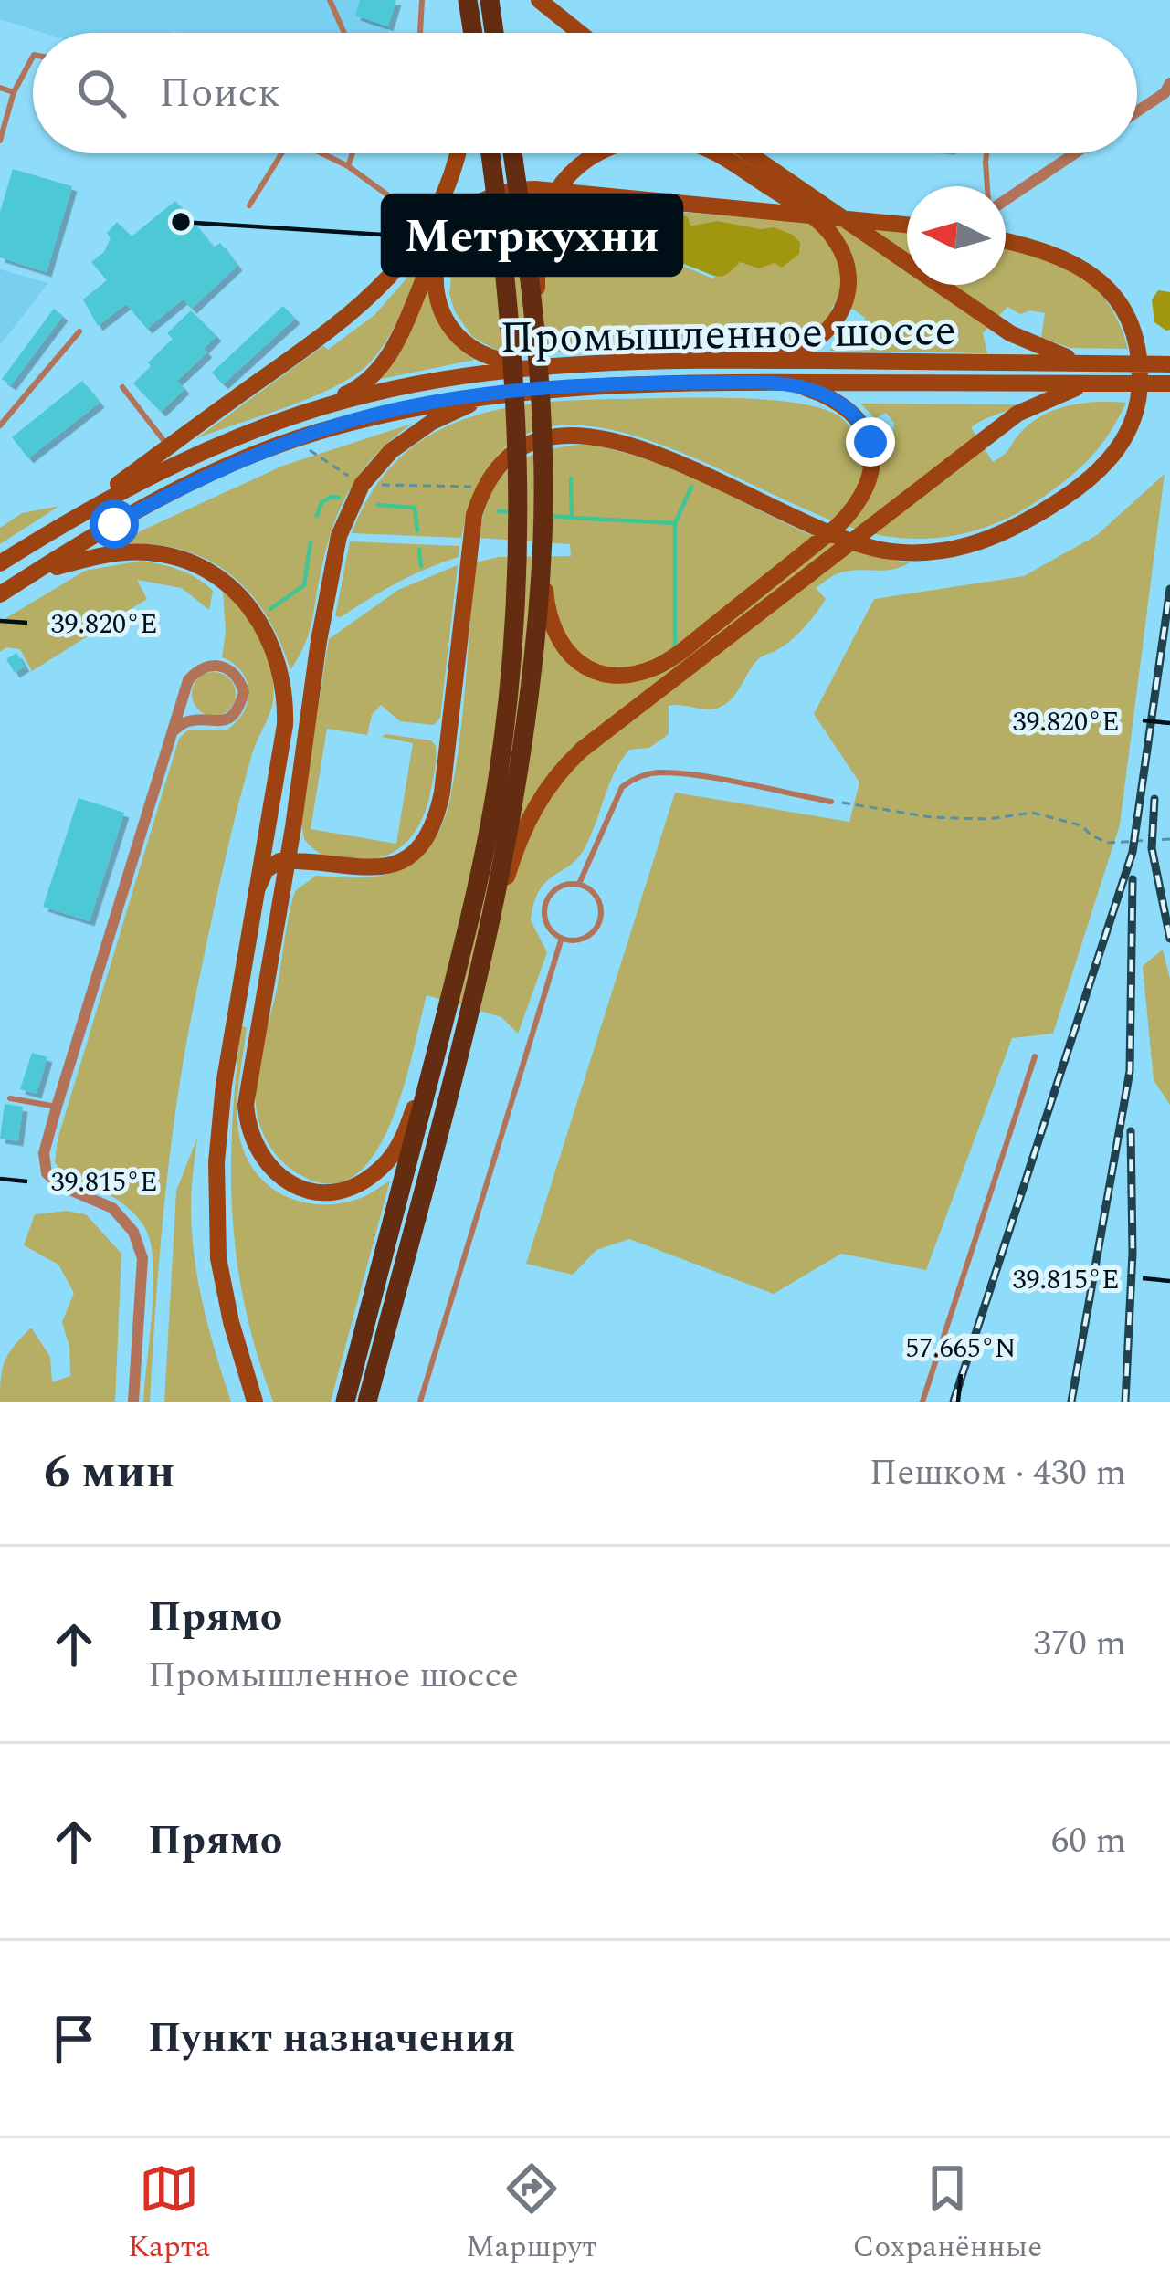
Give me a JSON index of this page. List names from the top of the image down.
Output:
{
  "streets": {
    "main road": ["Промышленное шоссе"]
  },
  "places": ["Метркухни"],
  "north": "left",
  "page": {
    "search": "Поиск",
    "heading": ["6 мин", "Пешком · 430 m"],
    "list": [
      ["Прямо", "Промышленное шоссе", "370 m"],
      ["Прямо", "60 m"],
      "Пункт назначения"
    ],
    "nav": ["Карта", "Маршрут", "Сохранённые"]
  },
  "coordinates": ["39.820°E", "39.815°E", "57.665°N"]
}
